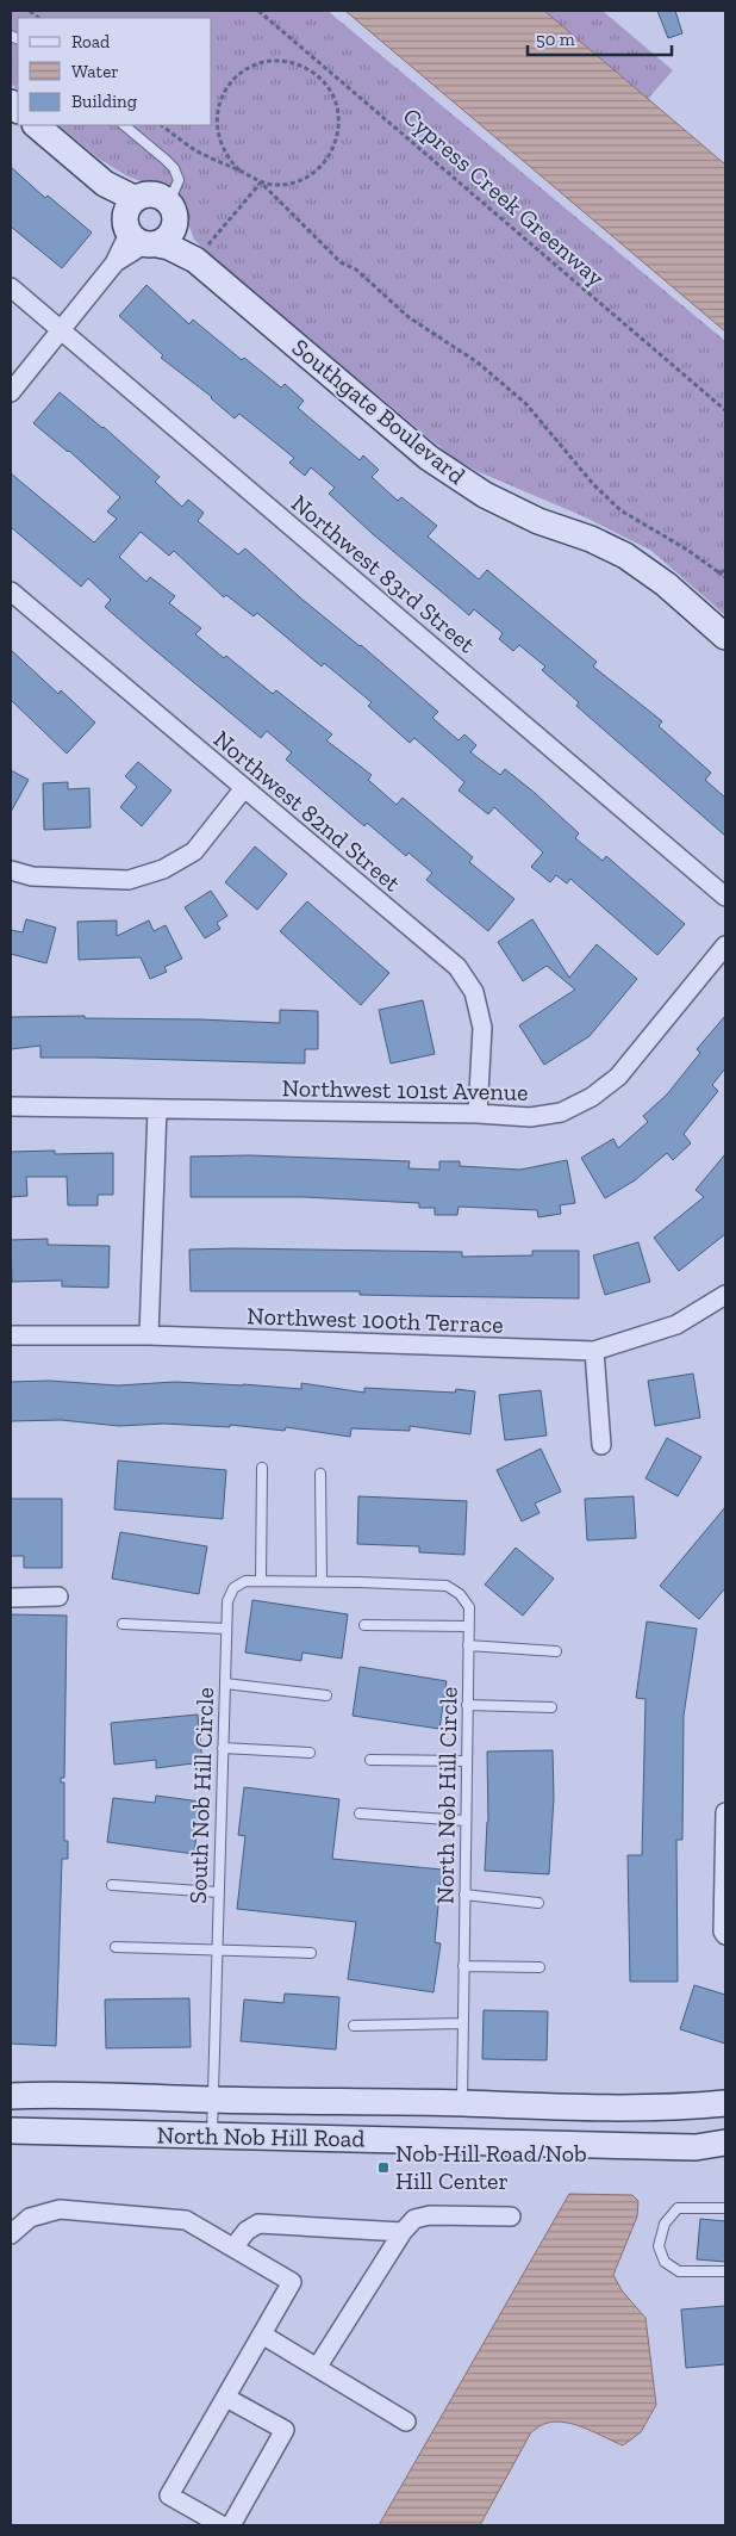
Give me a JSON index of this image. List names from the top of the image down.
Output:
{
  "streets": {
    "main road": ["Southgate Boulevard", "North Nob Hill Road"],
    "street": [
      "Northwest 83rd Street",
      "Northwest 82nd Street",
      "Northwest 101st Avenue",
      "Northwest 100th Terrace"
    ],
    "lane": ["South Nob Hill Circle", "North Nob Hill Circle"],
    "path": ["Cypress Creek Greenway"]
  },
  "crossings": [
    ["Northwest 82nd Street", "Northwest 101st Avenue"],
    ["South Nob Hill Circle", "North Nob Hill Circle"],
    ["South Nob Hill Circle", "North Nob Hill Road"],
    ["North Nob Hill Circle", "North Nob Hill Road"]
  ],
  "places": {
    "transit": ["Nob Hill Road/Nob Hill Center"]
  },
  "legend": ["Road", "Water", "Building"],
  "scale_bar": "50 m"
}
